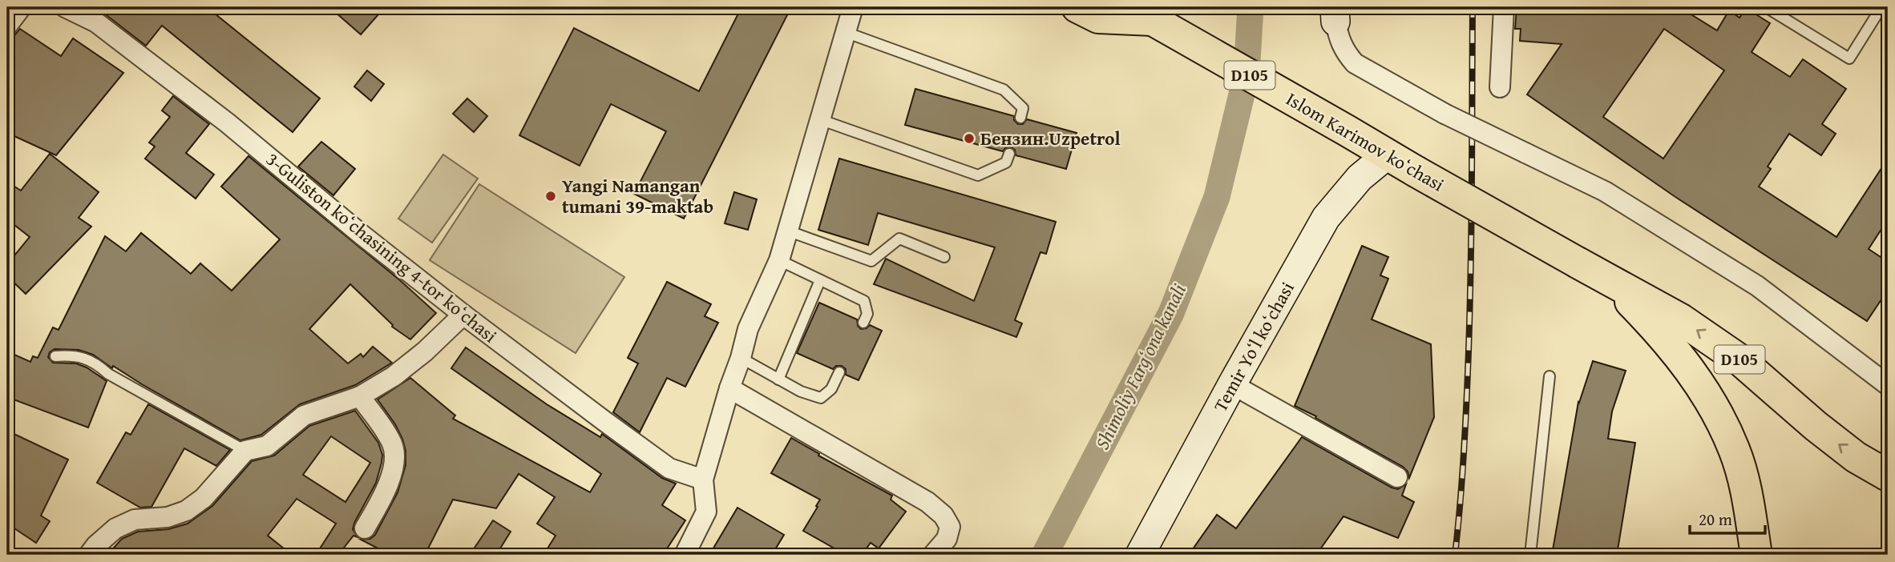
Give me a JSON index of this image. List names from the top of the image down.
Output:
{
  "streets": {
    "main road": ["D105", "Islom Karimov koʻchasi"],
    "street": ["3-Guliston koʻchasining 4-tor koʻchasi", "Temir Yoʻl koʻchasi"]
  },
  "crossings": [
    ["D105", "Islom Karimov koʻchasi"],
    ["Islom Karimov koʻchasi", "Temir Yoʻl koʻchasi"]
  ],
  "water": ["Shimoliy Fargʻona kanali"],
  "places": ["Бензин.Uzpetrol", "Yangi Namangan tumani 39-maktab"],
  "scale_bar": "20 m"
}
